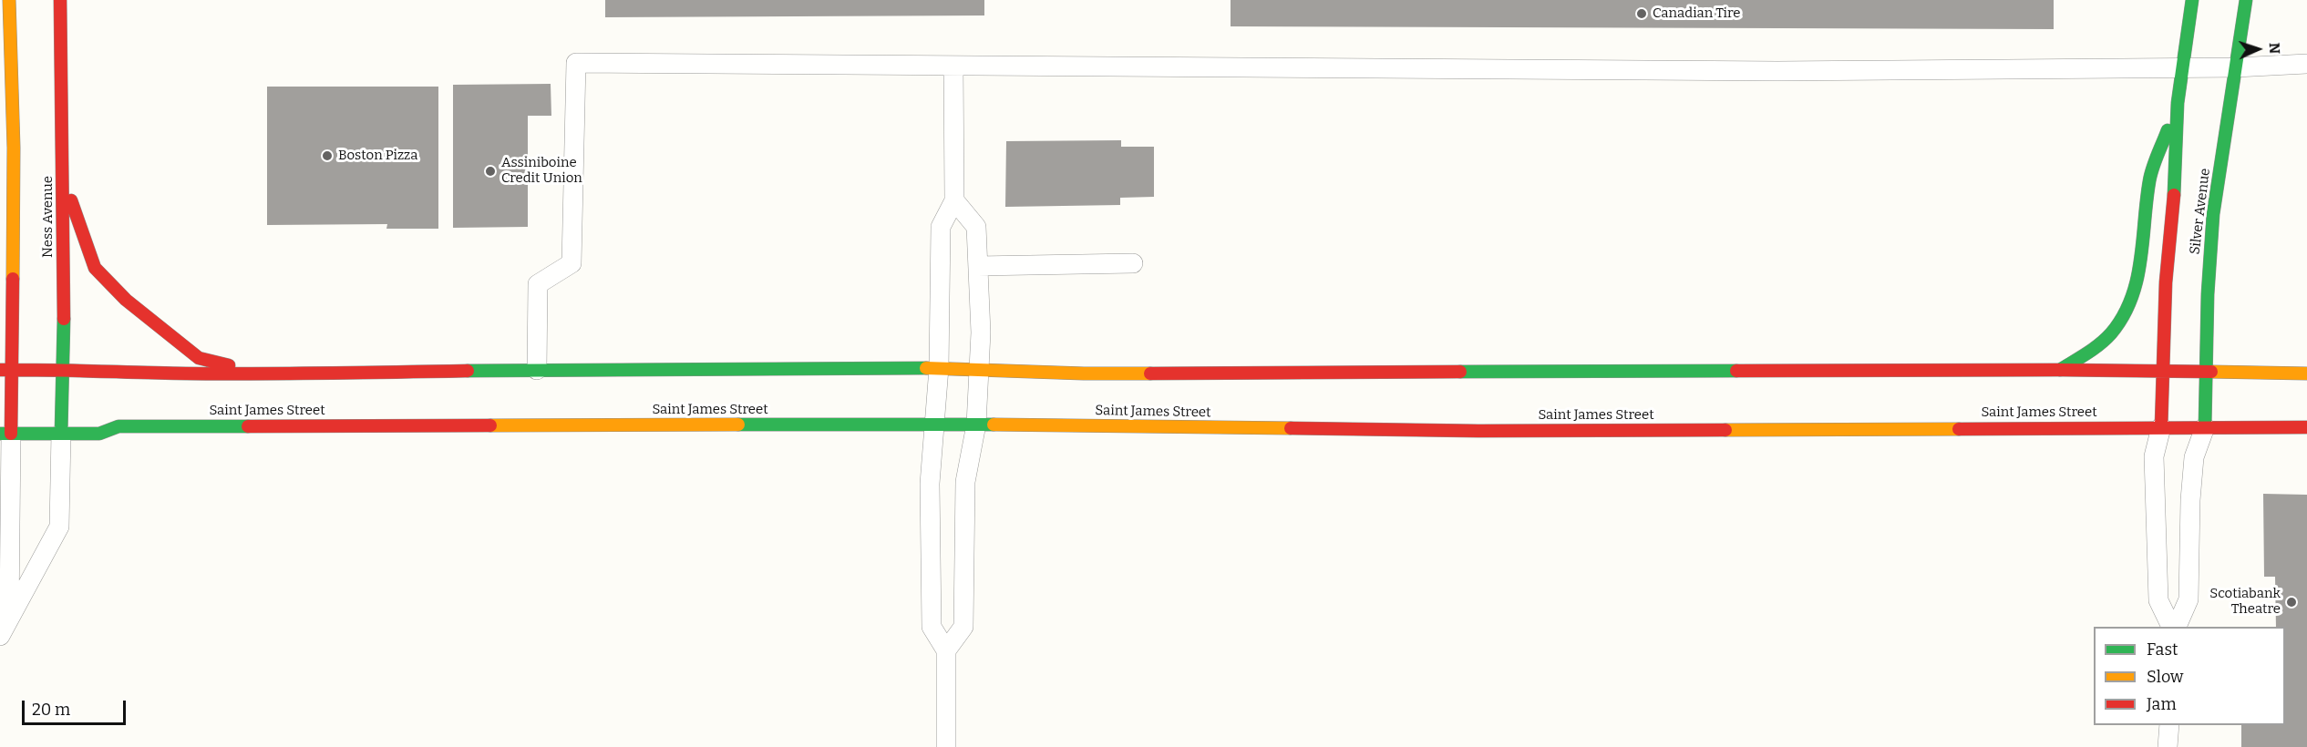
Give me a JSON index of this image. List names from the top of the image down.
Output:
{
  "streets": {
    "main road": ["Silver Avenue", "Ness Avenue", "Saint James Street"]
  },
  "crossings": [
    ["Silver Avenue", "Saint James Street"],
    ["Ness Avenue", "Saint James Street"]
  ],
  "places": [
    "Canadian Tire",
    "Boston Pizza",
    "Assiniboine Credit Union",
    "Scotiabank Theatre"
  ],
  "legend": ["Fast", "Slow", "Jam"],
  "scale_bar": "20 m",
  "north": "right"
}
